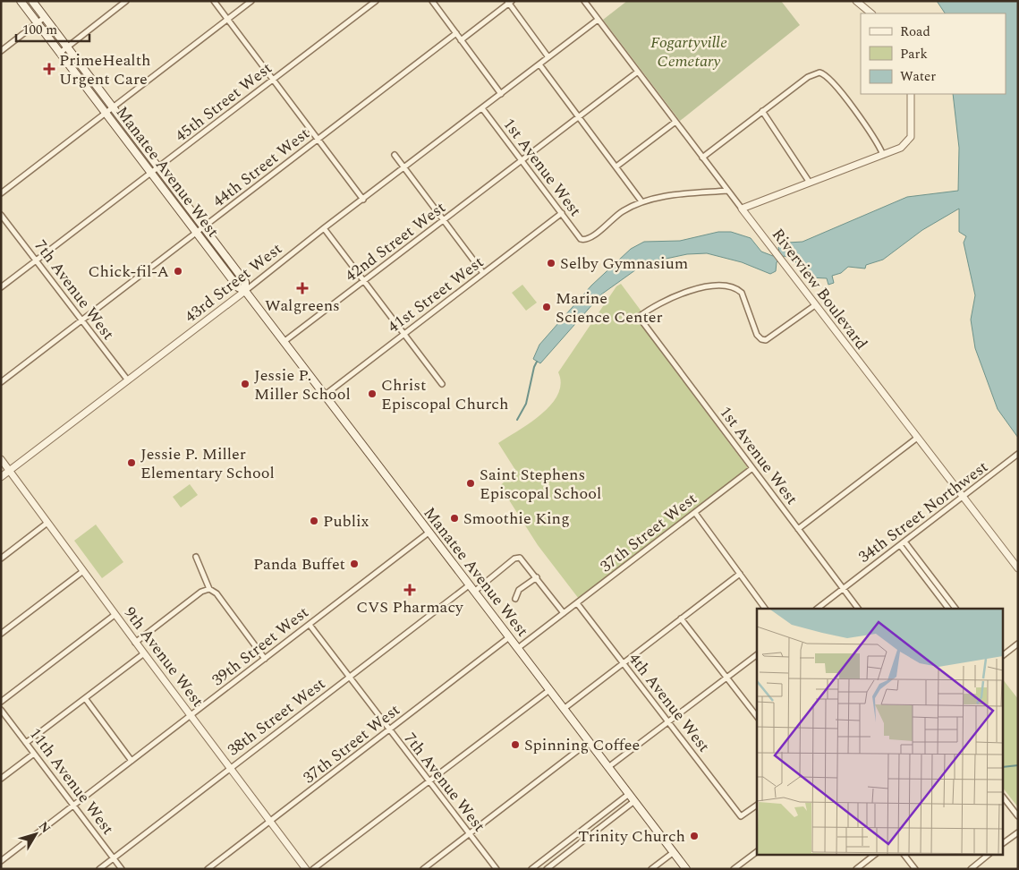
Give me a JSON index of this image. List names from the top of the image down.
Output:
{
  "streets": {
    "main road": ["Manatee Avenue West"],
    "street": [
      "45th Street West",
      "44th Street West",
      "1st Avenue West",
      "42nd Street West",
      "43rd Street West",
      "Riverview Boulevard",
      "7th Avenue West",
      "41st Street West",
      "34th Street Northwest",
      "37th Street West",
      "39th Street West",
      "9th Avenue West",
      "4th Avenue West",
      "38th Street West",
      "11th Avenue West"
    ]
  },
  "crossings": [
    ["45th Street West", "Manatee Avenue West"],
    ["45th Street West", "7th Avenue West"],
    ["44th Street West", "Manatee Avenue West"],
    ["44th Street West", "7th Avenue West"],
    ["1st Avenue West", "42nd Street West"],
    ["1st Avenue West", "43rd Street West"],
    ["1st Avenue West", "Riverview Boulevard"],
    ["1st Avenue West", "41st Street West"],
    ["1st Avenue West", "34th Street Northwest"],
    ["1st Avenue West", "37th Street West"],
    ["Manatee Avenue West", "42nd Street West"],
    ["Manatee Avenue West", "43rd Street West"],
    ["Manatee Avenue West", "41st Street West"],
    ["Manatee Avenue West", "37th Street West"],
    ["Manatee Avenue West", "39th Street West"],
    ["Manatee Avenue West", "38th Street West"],
    ["43rd Street West", "7th Avenue West"],
    ["43rd Street West", "9th Avenue West"],
    ["Riverview Boulevard", "34th Street Northwest"],
    ["7th Avenue West", "37th Street West"],
    ["7th Avenue West", "39th Street West"],
    ["7th Avenue West", "38th Street West"],
    ["37th Street West", "9th Avenue West"],
    ["37th Street West", "4th Avenue West"],
    ["39th Street West", "9th Avenue West"],
    ["39th Street West", "11th Avenue West"],
    ["9th Avenue West", "38th Street West"],
    ["38th Street West", "11th Avenue West"]
  ],
  "parks": ["Fogartyville Cemetary"],
  "places": {
    "health": ["PrimeHealth Urgent Care", "Walgreens", "CVS Pharmacy"],
    "other": [
      "Selby Gymnasium",
      "Chick-fil-A",
      "Marine Science Center",
      "Jessie P. Miller School",
      "Christ Episcopal Church",
      "Jessie P. Miller Elementary School",
      "Saint Stephens Episcopal School",
      "Smoothie King",
      "Publix",
      "Panda Buffet",
      "Spinning Coffee",
      "Trinity Church"
    ]
  },
  "legend": ["Road", "Park", "Water"],
  "scale_bar": "100 m",
  "north": "top right"
}
